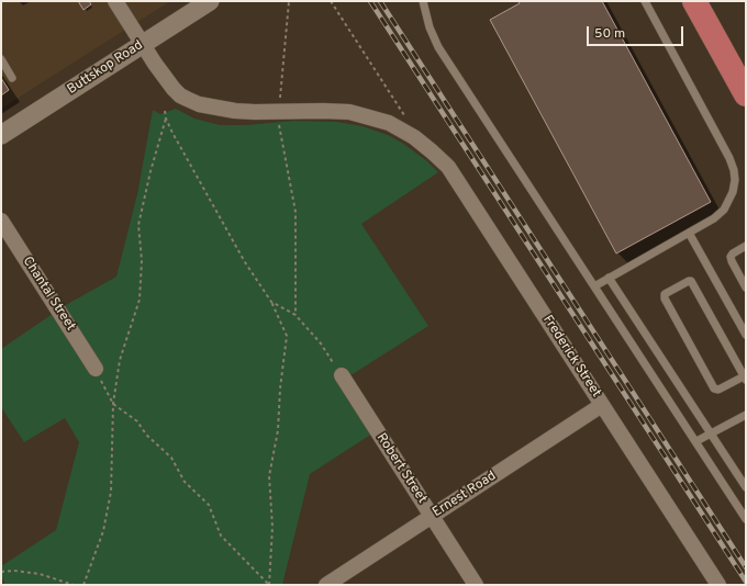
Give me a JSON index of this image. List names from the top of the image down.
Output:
{
  "streets": {
    "street": [
      "Buttskop Road",
      "Chantal Street",
      "Frederick Street",
      "Robert Street",
      "Ernest Road"
    ]
  },
  "crossings": [
    ["Buttskop Road", "Frederick Street"],
    ["Frederick Street", "Ernest Road"],
    ["Robert Street", "Ernest Road"]
  ],
  "scale_bar": "50 m"
}
